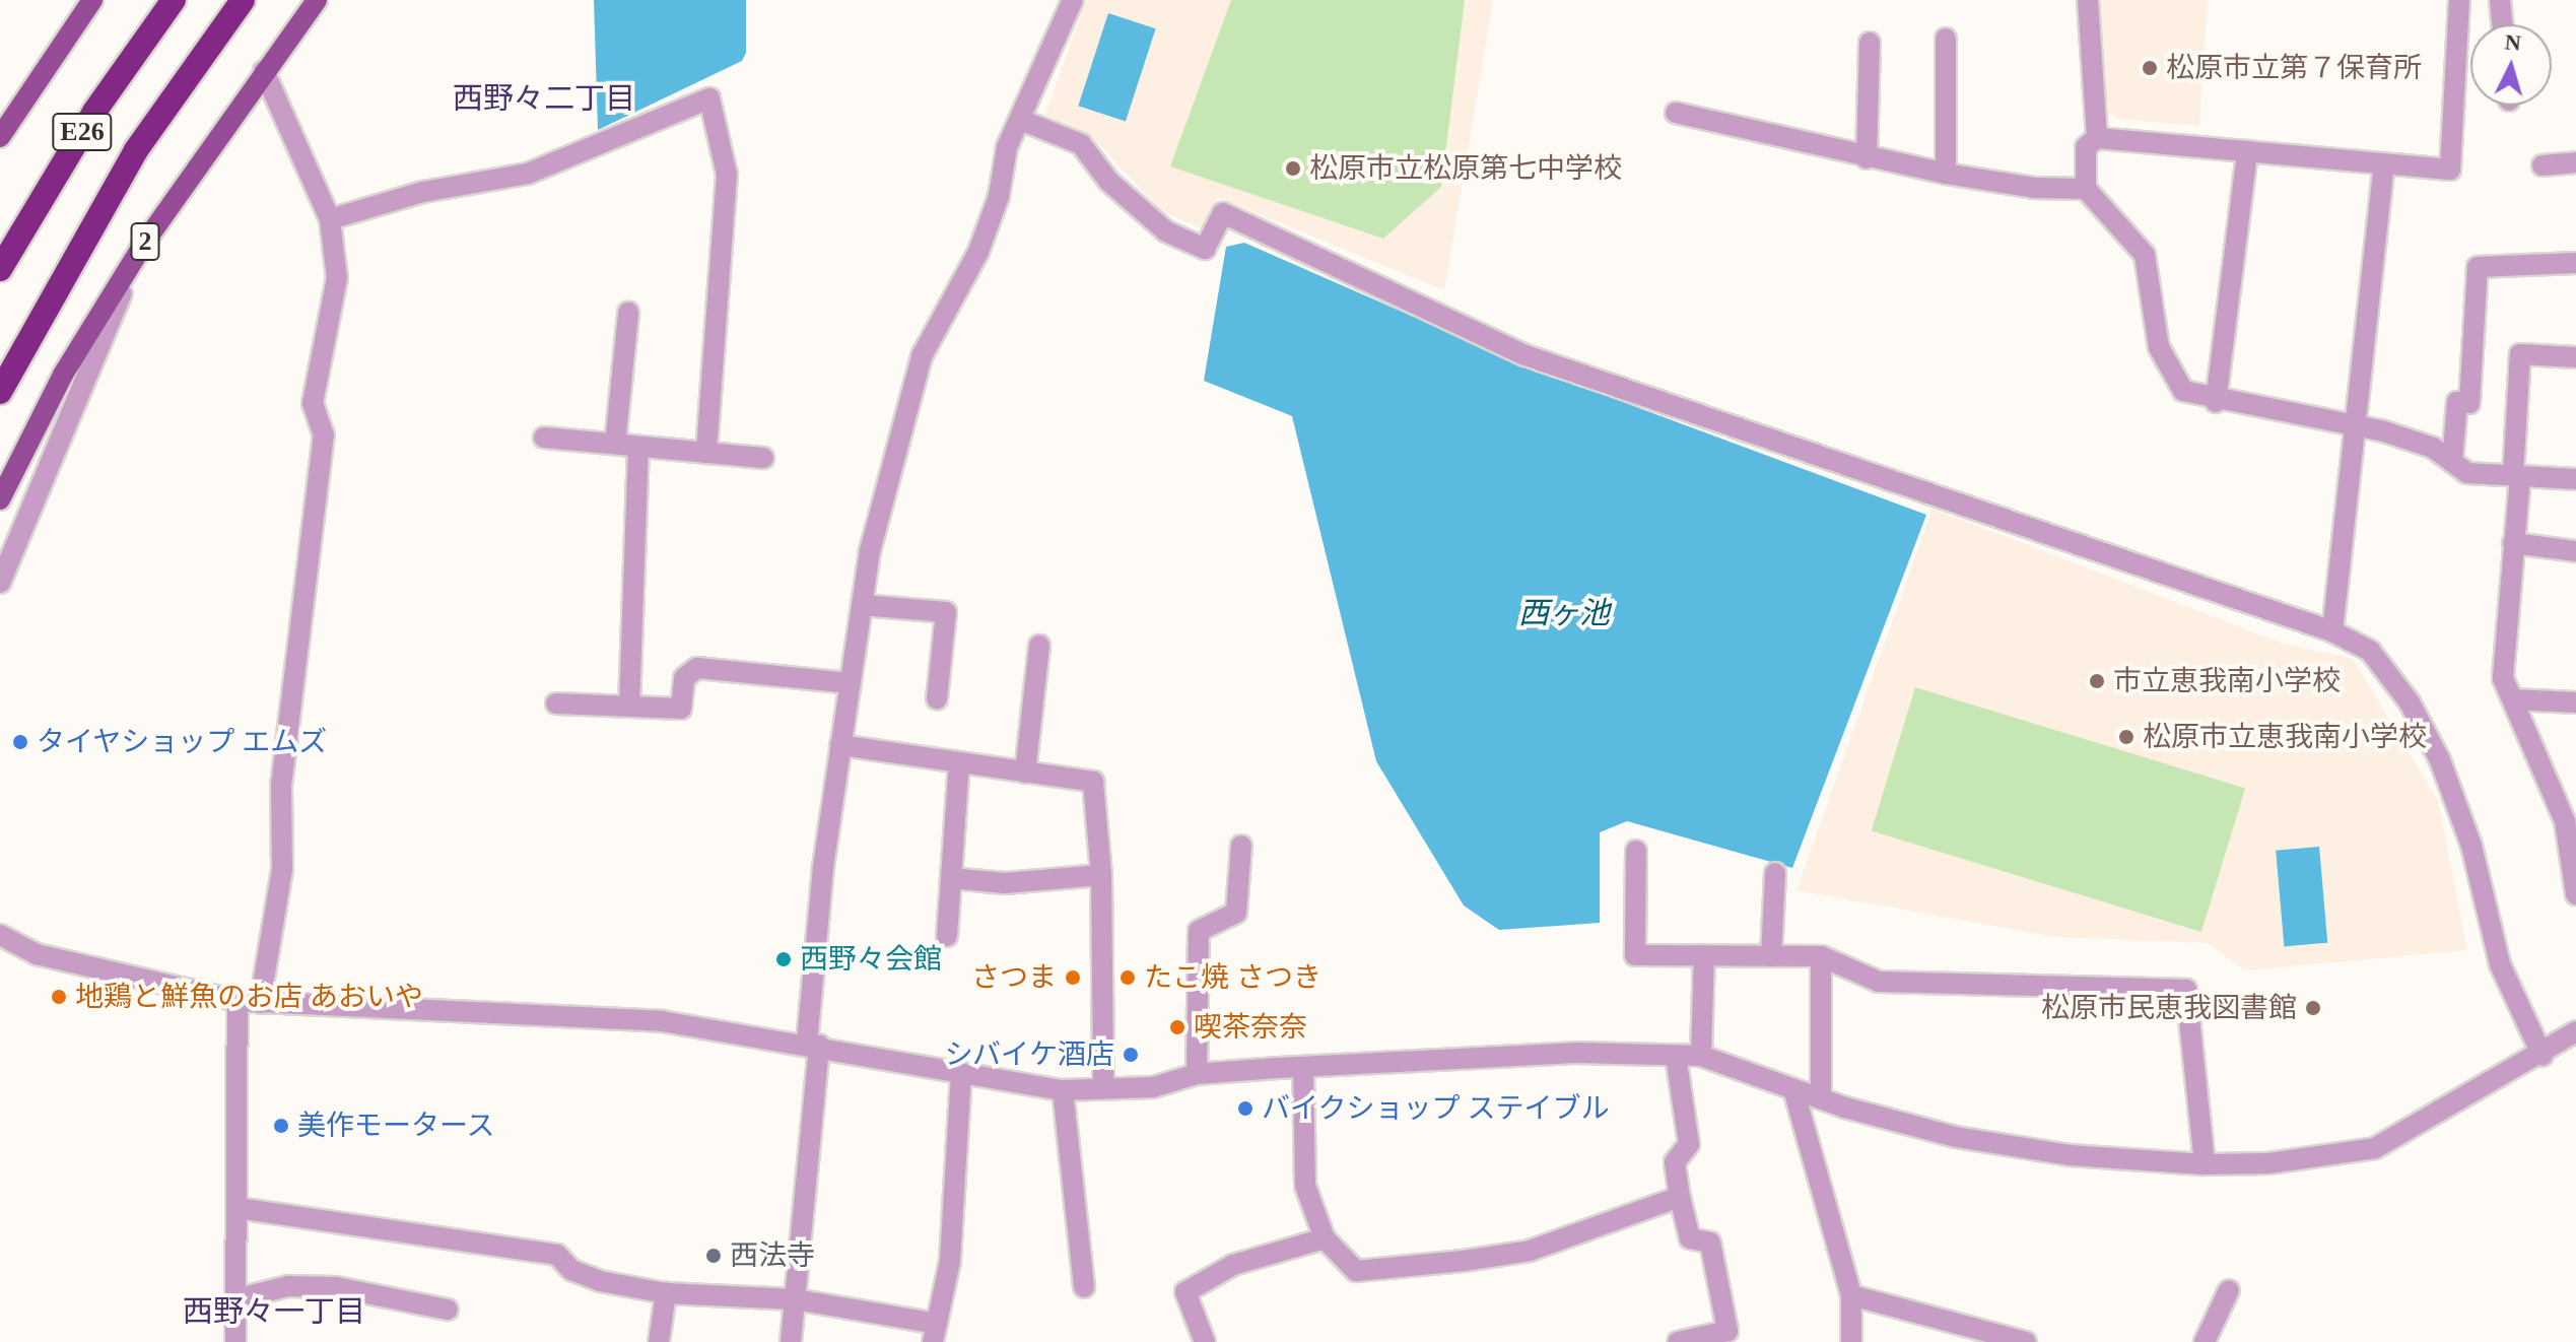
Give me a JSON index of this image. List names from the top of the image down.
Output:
{
  "streets": {
    "highway": ["E26"],
    "main road": ["2"]
  },
  "districts": ["西野々二丁目", "西野々一丁目"],
  "water": ["西ヶ池"],
  "places": [
    "松原市立第７保育所",
    "松原市立松原第七中学校",
    "市立恵我南小学校",
    "松原市立恵我南小学校",
    "タイヤショップ エムズ",
    "西野々会館",
    "さつま",
    "たこ焼 さつき",
    "地鶏と鮮魚のお店 あおいや",
    "松原市民恵我図書館",
    "喫茶奈奈",
    "シバイケ酒店",
    "バイクショップ ステイブル",
    "美作モータース",
    "西法寺"
  ],
  "north": "top"
}
